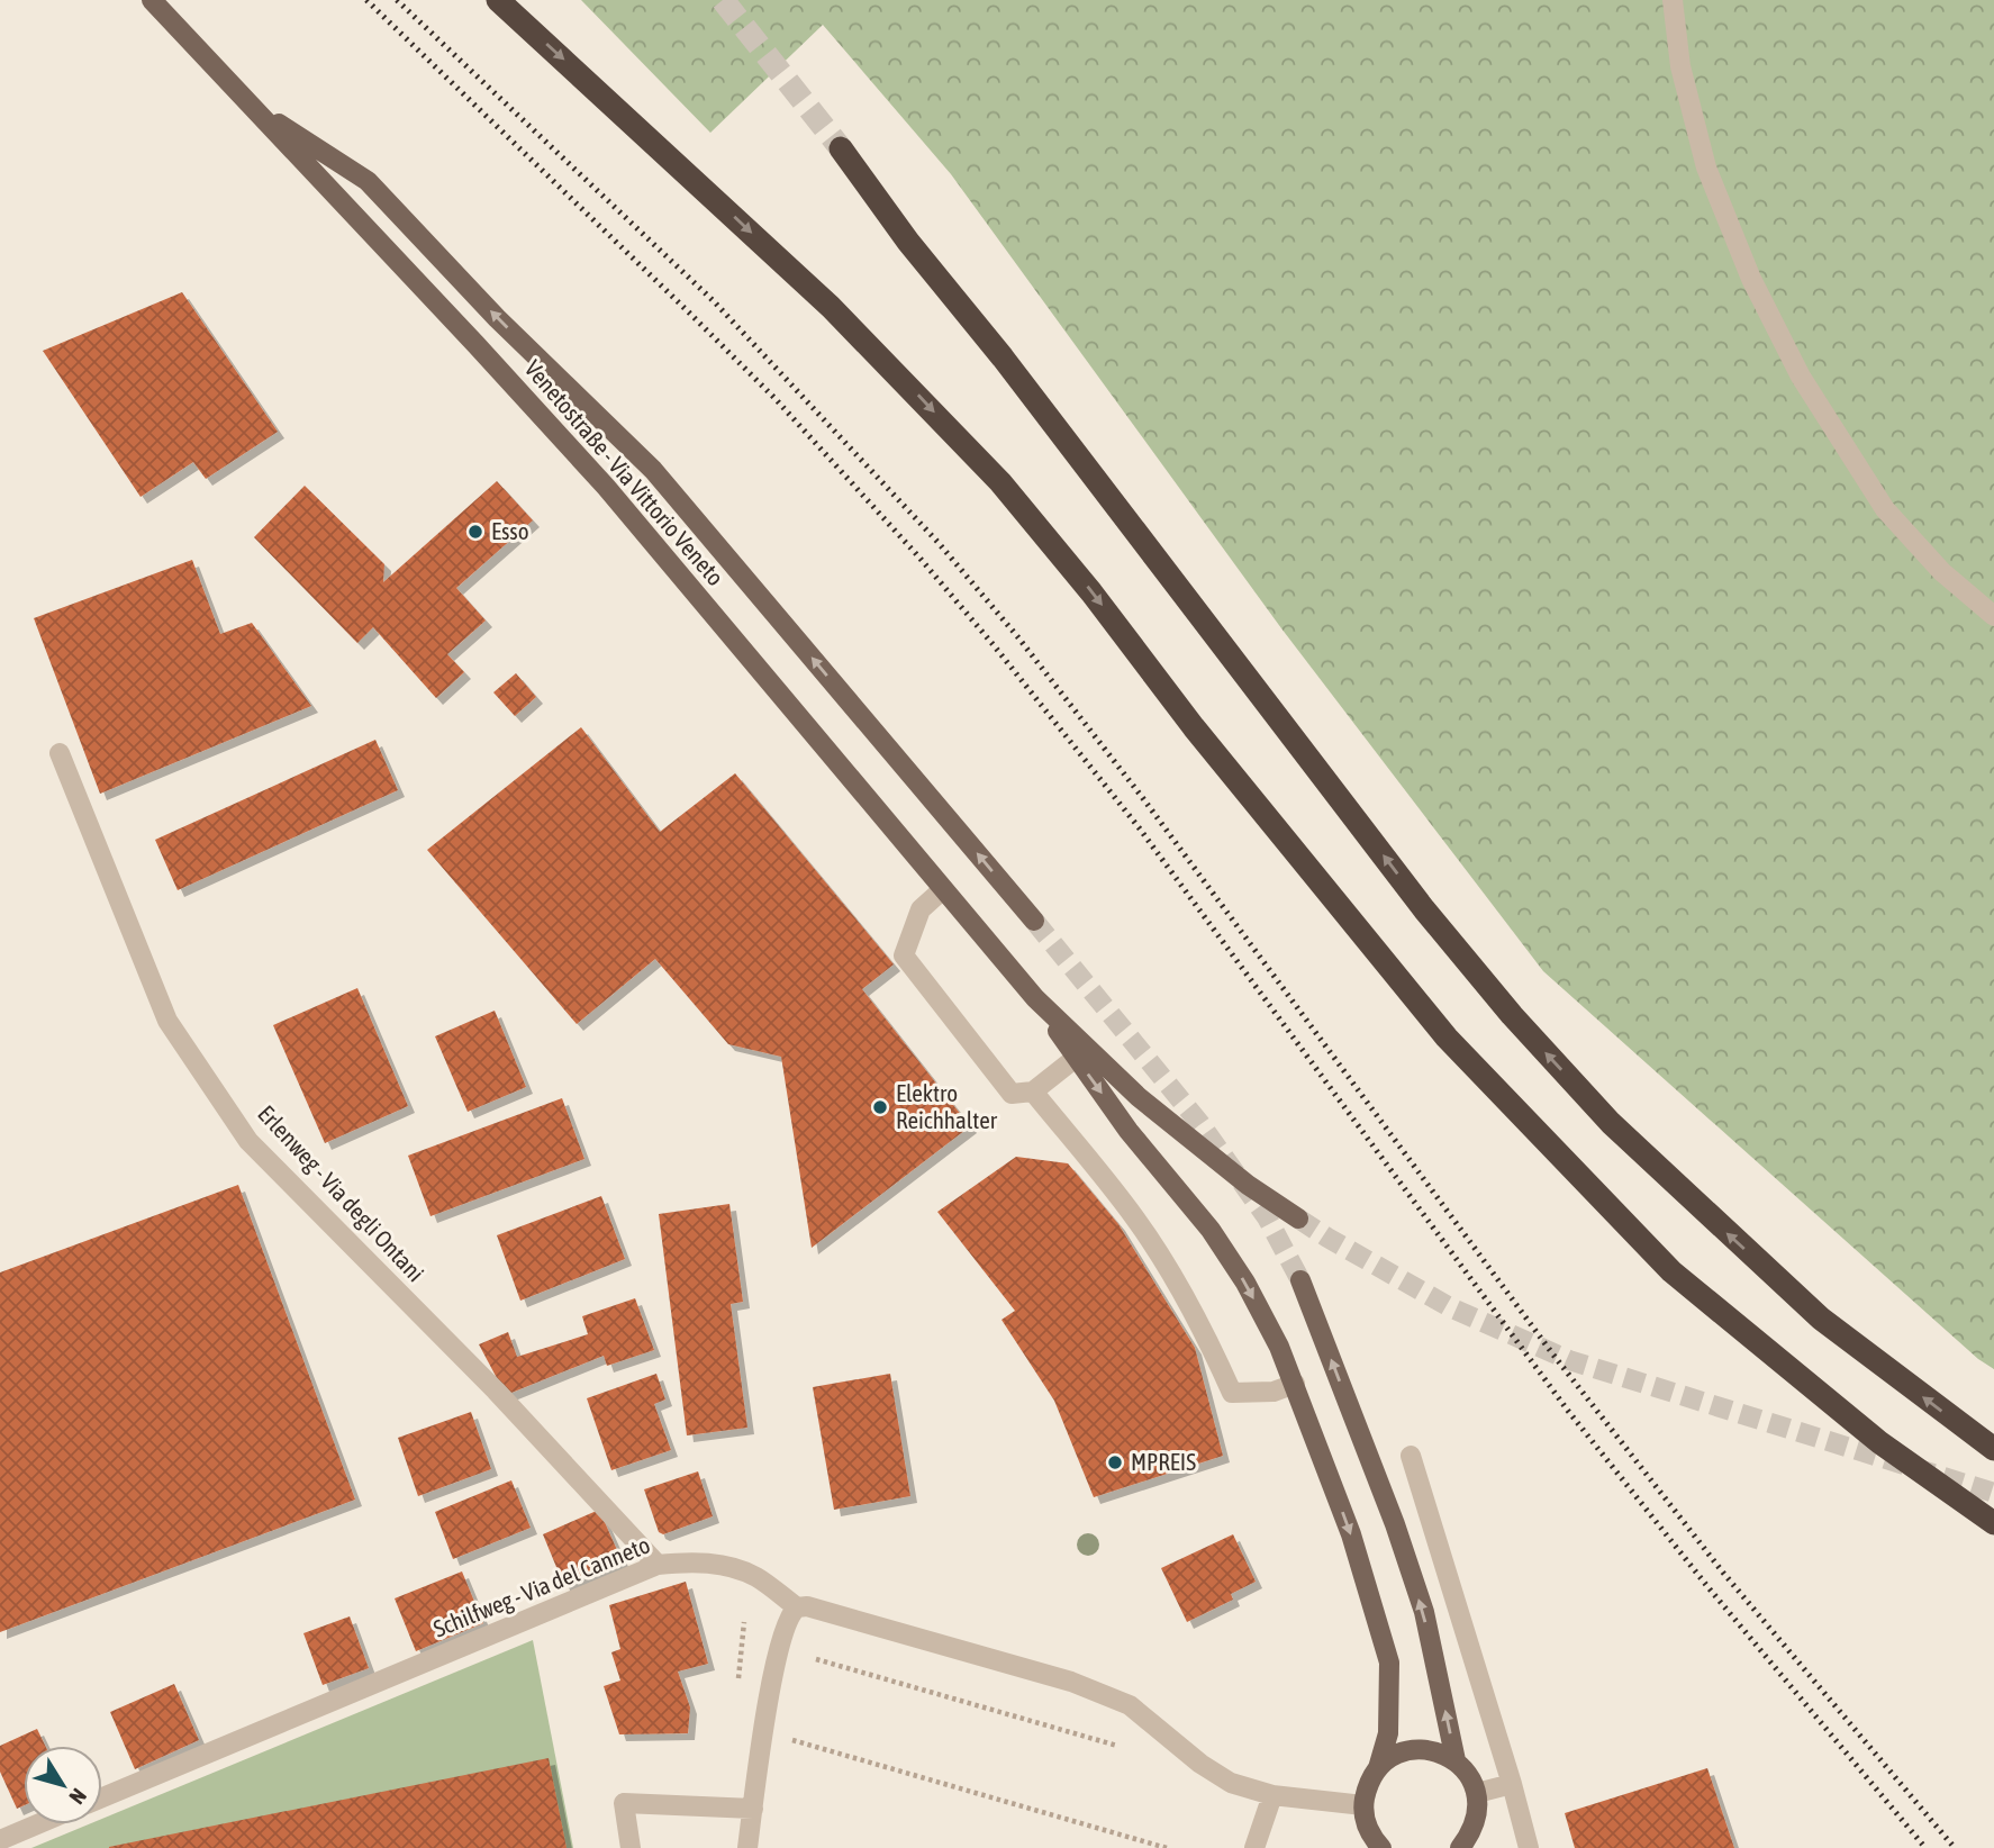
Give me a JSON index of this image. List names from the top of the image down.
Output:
{
  "streets": {
    "main road": ["Venetostraße - Via Vittorio Veneto"],
    "street": ["Erlenweg - Via degli Ontani", "Schilfweg - Via del Canneto"]
  },
  "crossings": [
    ["Erlenweg - Via degli Ontani", "Schilfweg - Via del Canneto"]
  ],
  "places": ["Esso", "Elektro Reichhalter", "MPREIS"],
  "north": "bottom right"
}
